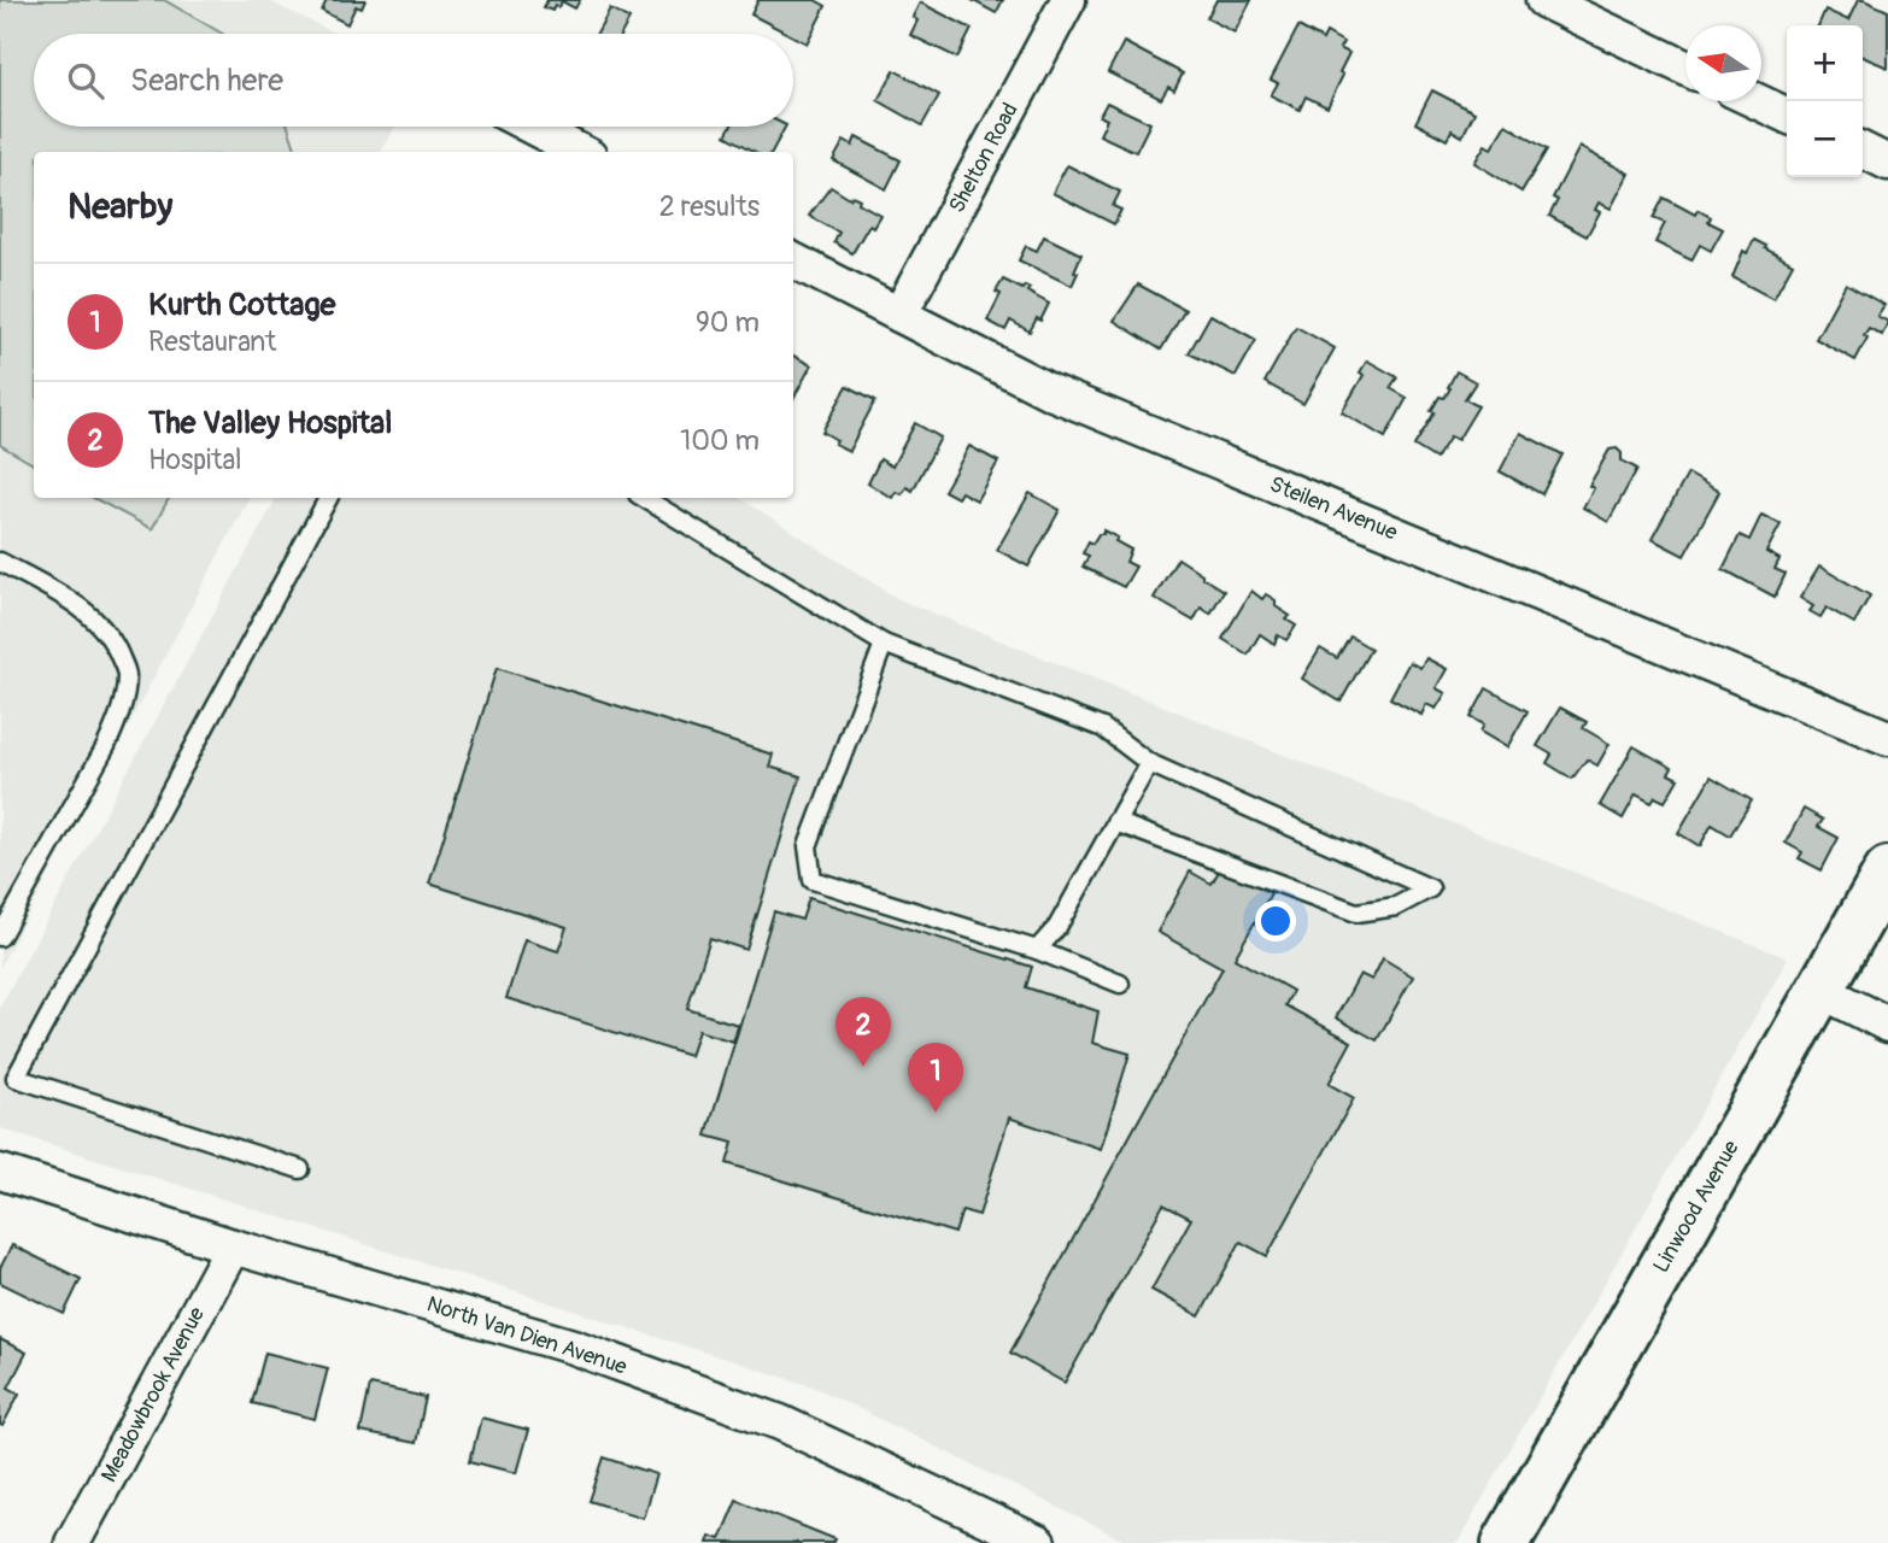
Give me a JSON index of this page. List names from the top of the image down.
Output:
{
  "streets": {
    "main road": ["Linwood Avenue"],
    "street": [
      "Shelton Road",
      "Steilen Avenue",
      "North Van Dien Avenue",
      "Meadowbrook Avenue"
    ]
  },
  "crossings": [
    ["Shelton Road", "Steilen Avenue"],
    ["North Van Dien Avenue", "Meadowbrook Avenue"]
  ],
  "north": "left",
  "page": {
    "map_buttons": ["+", "−"],
    "search": "Search here",
    "heading": ["Nearby", "2 results"],
    "list": [
      {
        "mark": "1",
        "name": "Kurth Cottage",
        "note": "Restaurant",
        "value": "90 m"
      },
      {
        "mark": "2",
        "name": "The Valley Hospital",
        "note": "Hospital",
        "value": "100 m"
      }
    ],
    "pins": ["2", "1"]
  }
}
